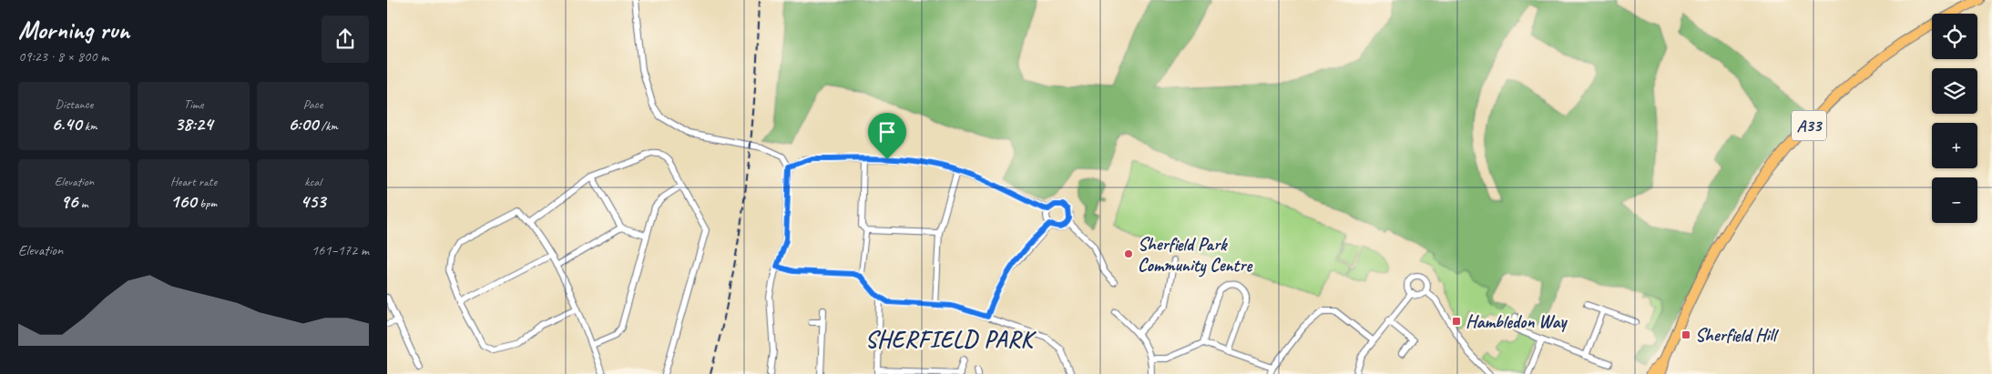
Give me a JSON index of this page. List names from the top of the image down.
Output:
{
  "streets": {
    "highway": ["A33"]
  },
  "districts": ["SHERFIELD PARK"],
  "places": {
    "other": ["Sherfield Park Community Centre"],
    "transit": ["Hambledon Way", "Sherfield Hill"]
  },
  "page": {
    "heading": ["Morning run", "09:23 · 8 × 800 m"],
    "map_buttons": ["+", "−"],
    "stats": [
      ["Distance", "6.40 km"],
      ["Time", "38:24"],
      ["Pace", "6:00 /km"],
      ["Elevation", "96 m"],
      ["Heart rate", "160 bpm"],
      ["kcal", "453"]
    ],
    "chart": ["Elevation", "161–172 m"]
  }
}
